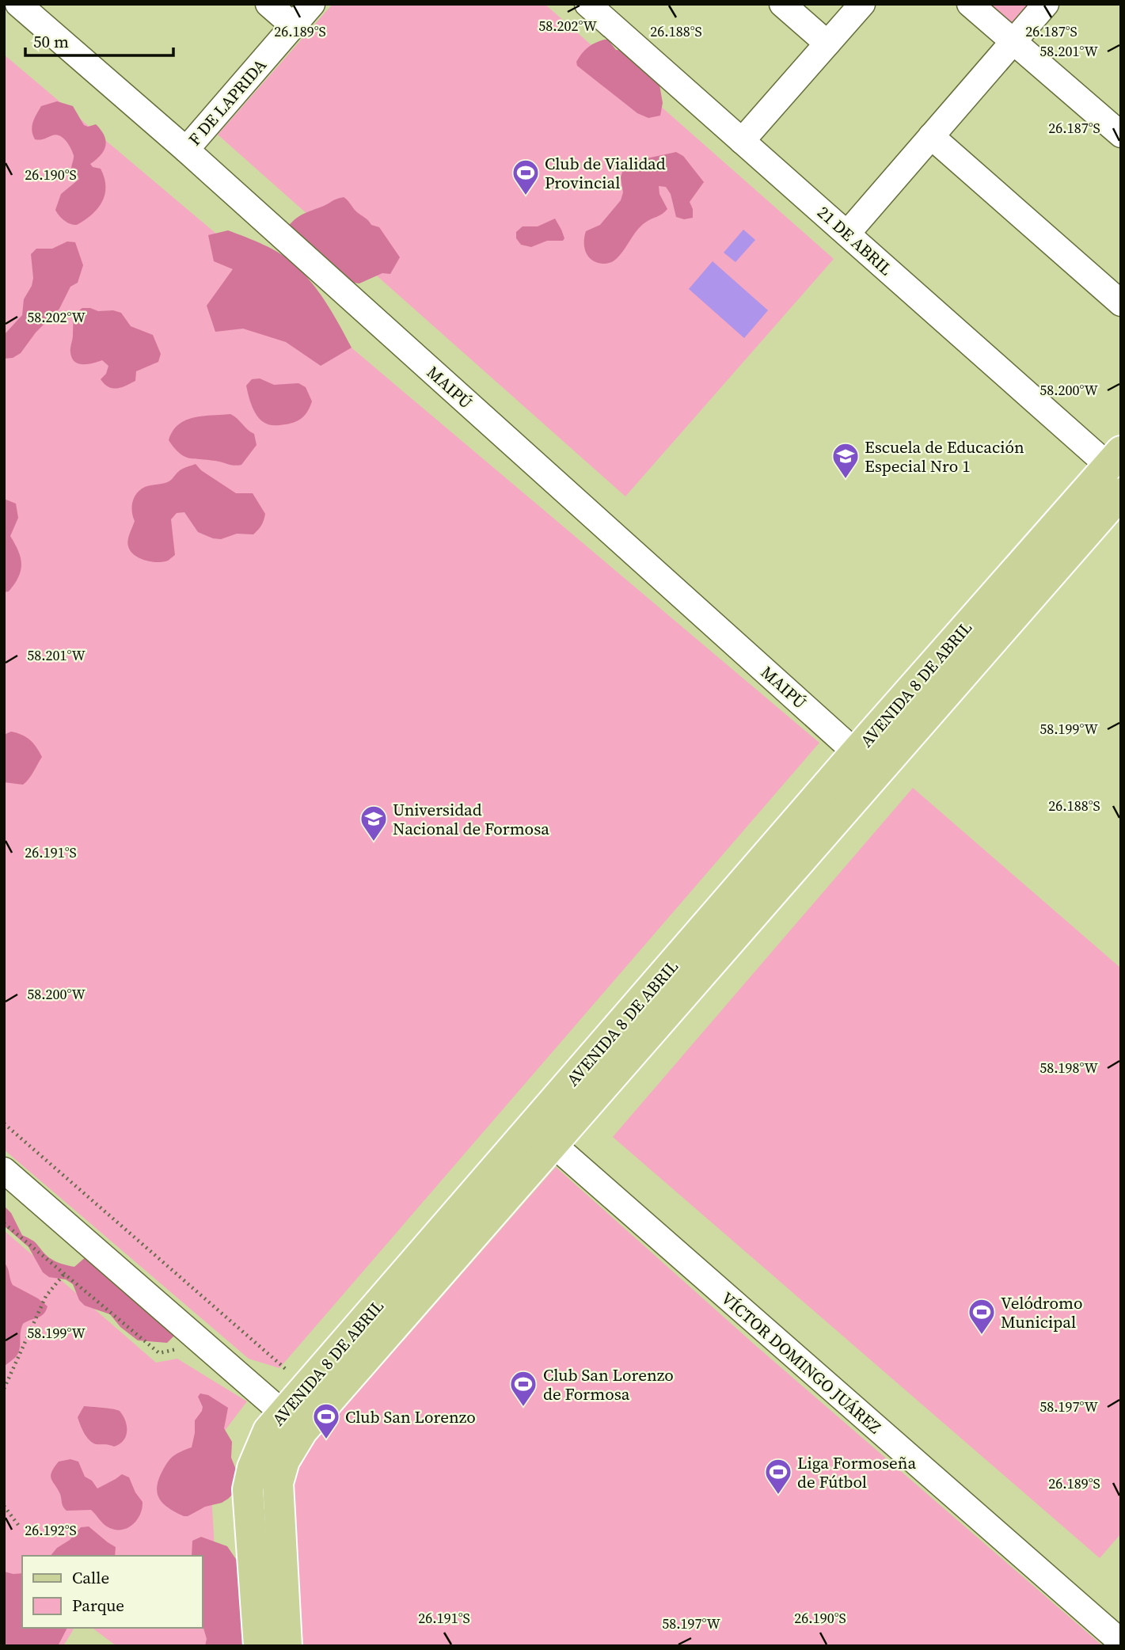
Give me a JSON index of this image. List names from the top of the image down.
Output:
{
  "streets": {
    "main road": ["AVENIDA 8 DE ABRIL"],
    "street": [
      "F DE LAPRIDA",
      "21 DE ABRIL",
      "MAIPÚ",
      "VÍCTOR DOMINGO JUÁREZ"
    ]
  },
  "crossings": [
    ["F DE LAPRIDA", "MAIPÚ"],
    ["21 DE ABRIL", "AVENIDA 8 DE ABRIL"],
    ["MAIPÚ", "AVENIDA 8 DE ABRIL"],
    ["AVENIDA 8 DE ABRIL", "VÍCTOR DOMINGO JUÁREZ"]
  ],
  "places": {
    "sports": [
      "Club de Vialidad Provincial",
      "Velódromo Municipal",
      "Club San Lorenzo de Formosa",
      "Club San Lorenzo",
      "Liga Formoseña de Fútbol"
    ],
    "school or university": ["Escuela de Educación Especial Nro 1", "Universidad Nacional de Formosa"]
  },
  "legend": ["Calle", "Parque"],
  "scale_bar": "50 m",
  "coordinates": [
    "58.202°W",
    "26.189°S",
    "26.188°S",
    "26.187°S",
    "58.201°W",
    "26.190°S",
    "58.200°W",
    "58.199°W",
    "26.191°S",
    "58.198°W",
    "58.197°W",
    "26.192°S"
  ]
}
